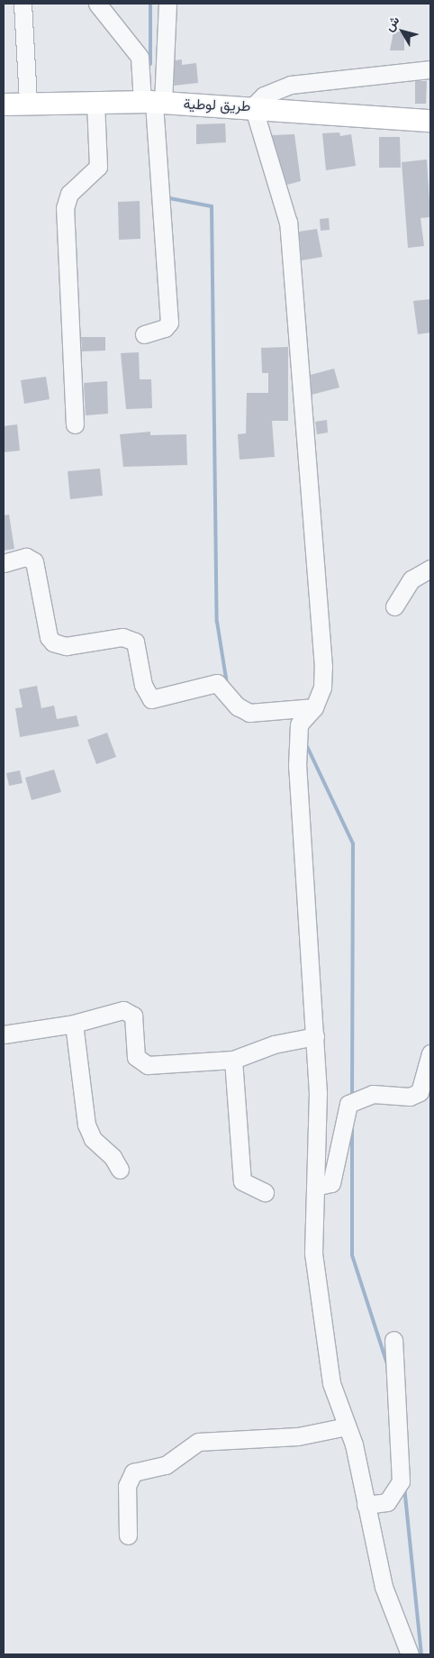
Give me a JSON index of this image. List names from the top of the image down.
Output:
{
  "streets": {
    "main road": ["طريق لوطية"]
  },
  "north": "top left"
}
